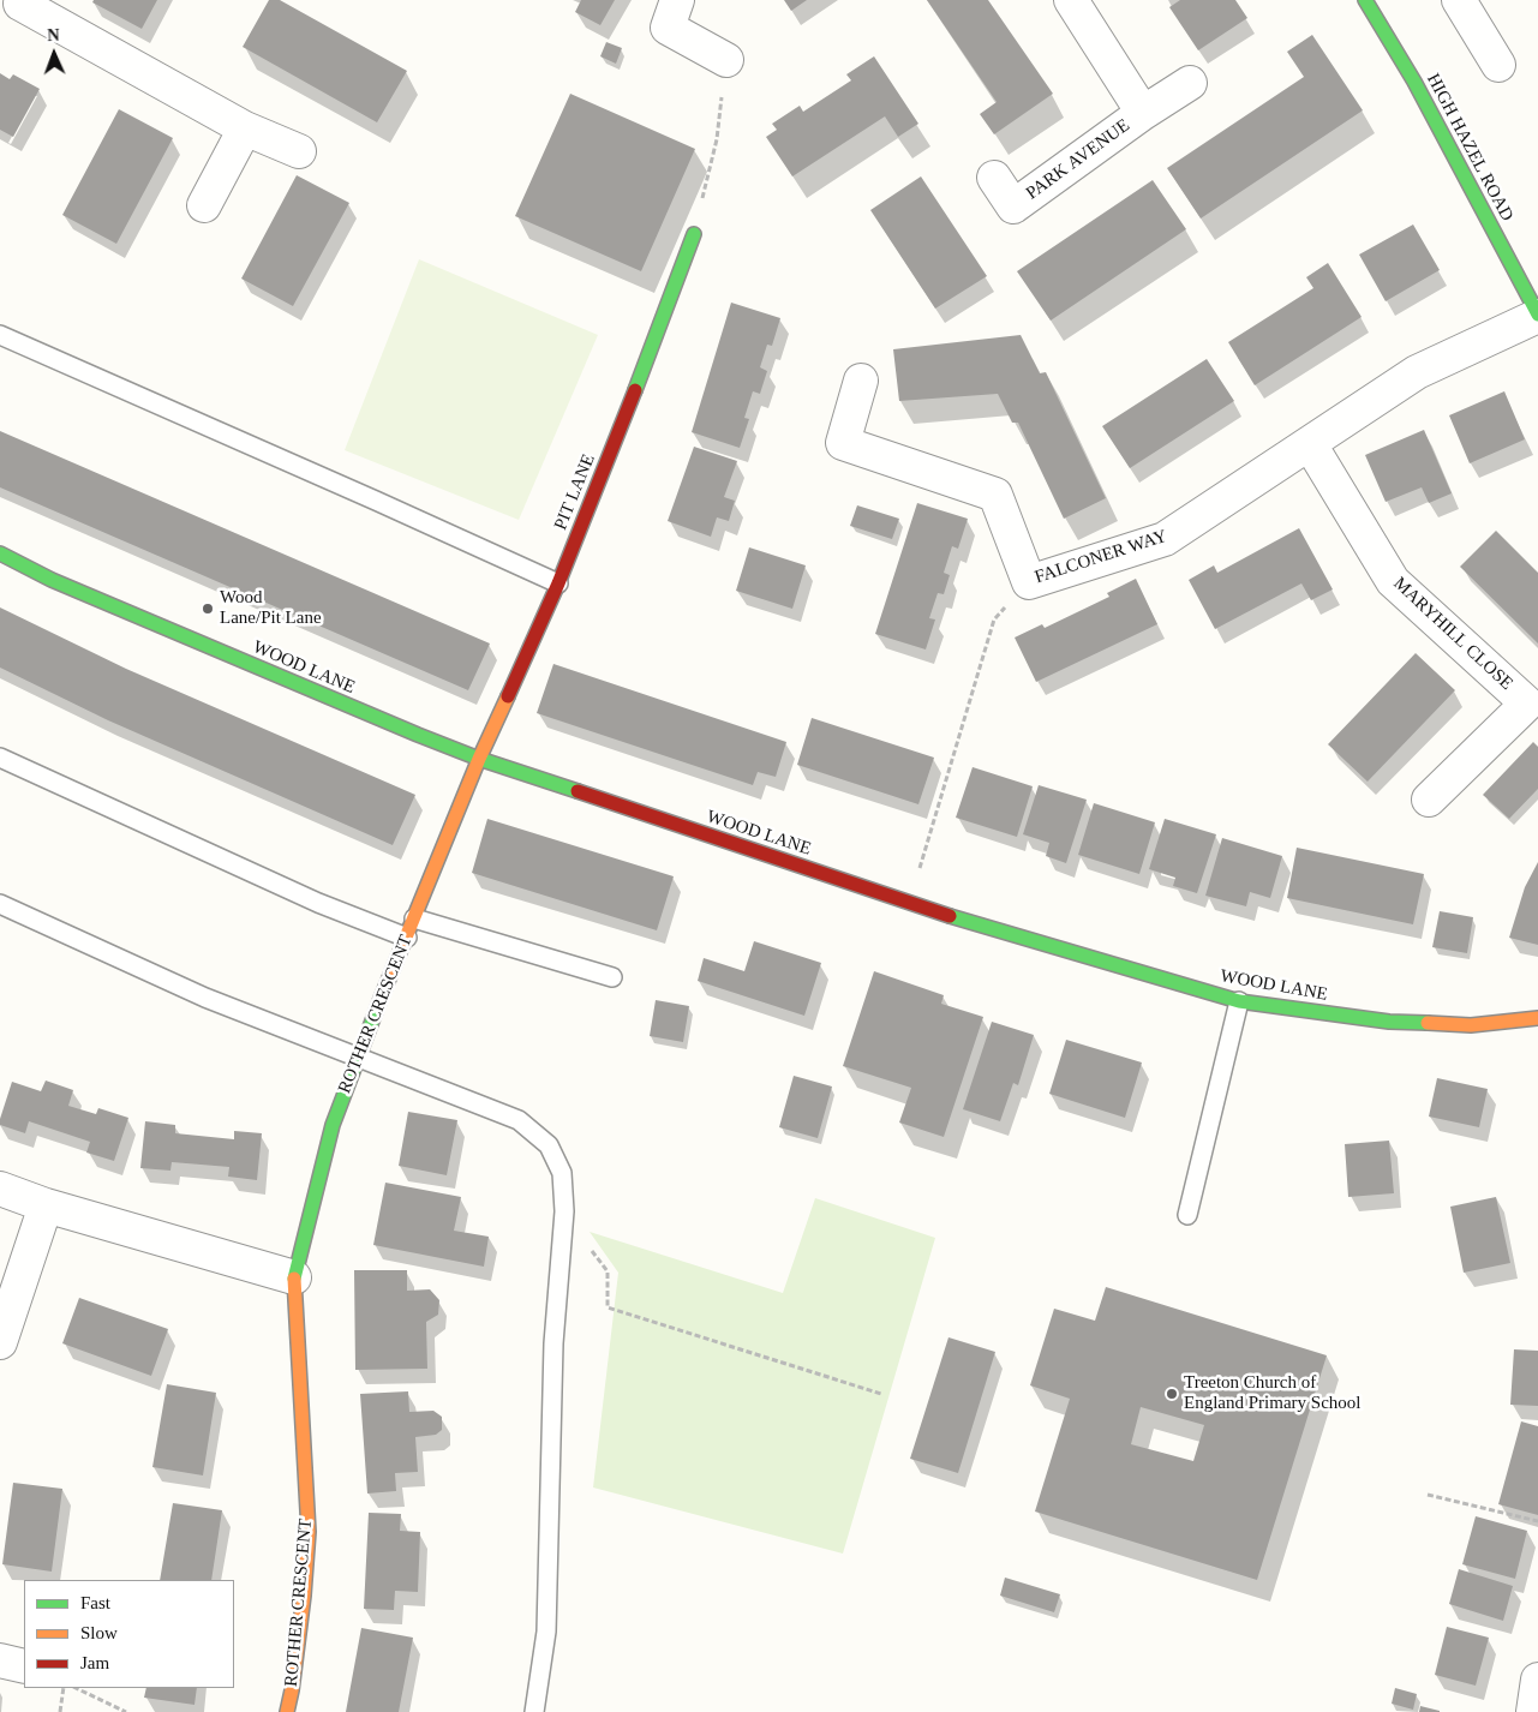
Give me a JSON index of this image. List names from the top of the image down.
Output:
{
  "streets": {
    "street": [
      "HIGH HAZEL ROAD",
      "PARK AVENUE",
      "PIT LANE",
      "FALCONER WAY",
      "MARYHILL CLOSE",
      "WOOD LANE",
      "ROTHER CRESCENT"
    ]
  },
  "crossings": [
    ["HIGH HAZEL ROAD", "FALCONER WAY"],
    ["PIT LANE", "WOOD LANE"],
    ["PIT LANE", "ROTHER CRESCENT"],
    ["FALCONER WAY", "MARYHILL CLOSE"],
    ["WOOD LANE", "ROTHER CRESCENT"]
  ],
  "places": ["Wood Lane/Pit Lane", "Treeton Church of England Primary School"],
  "legend": ["Fast", "Slow", "Jam"],
  "north": "top"
}
